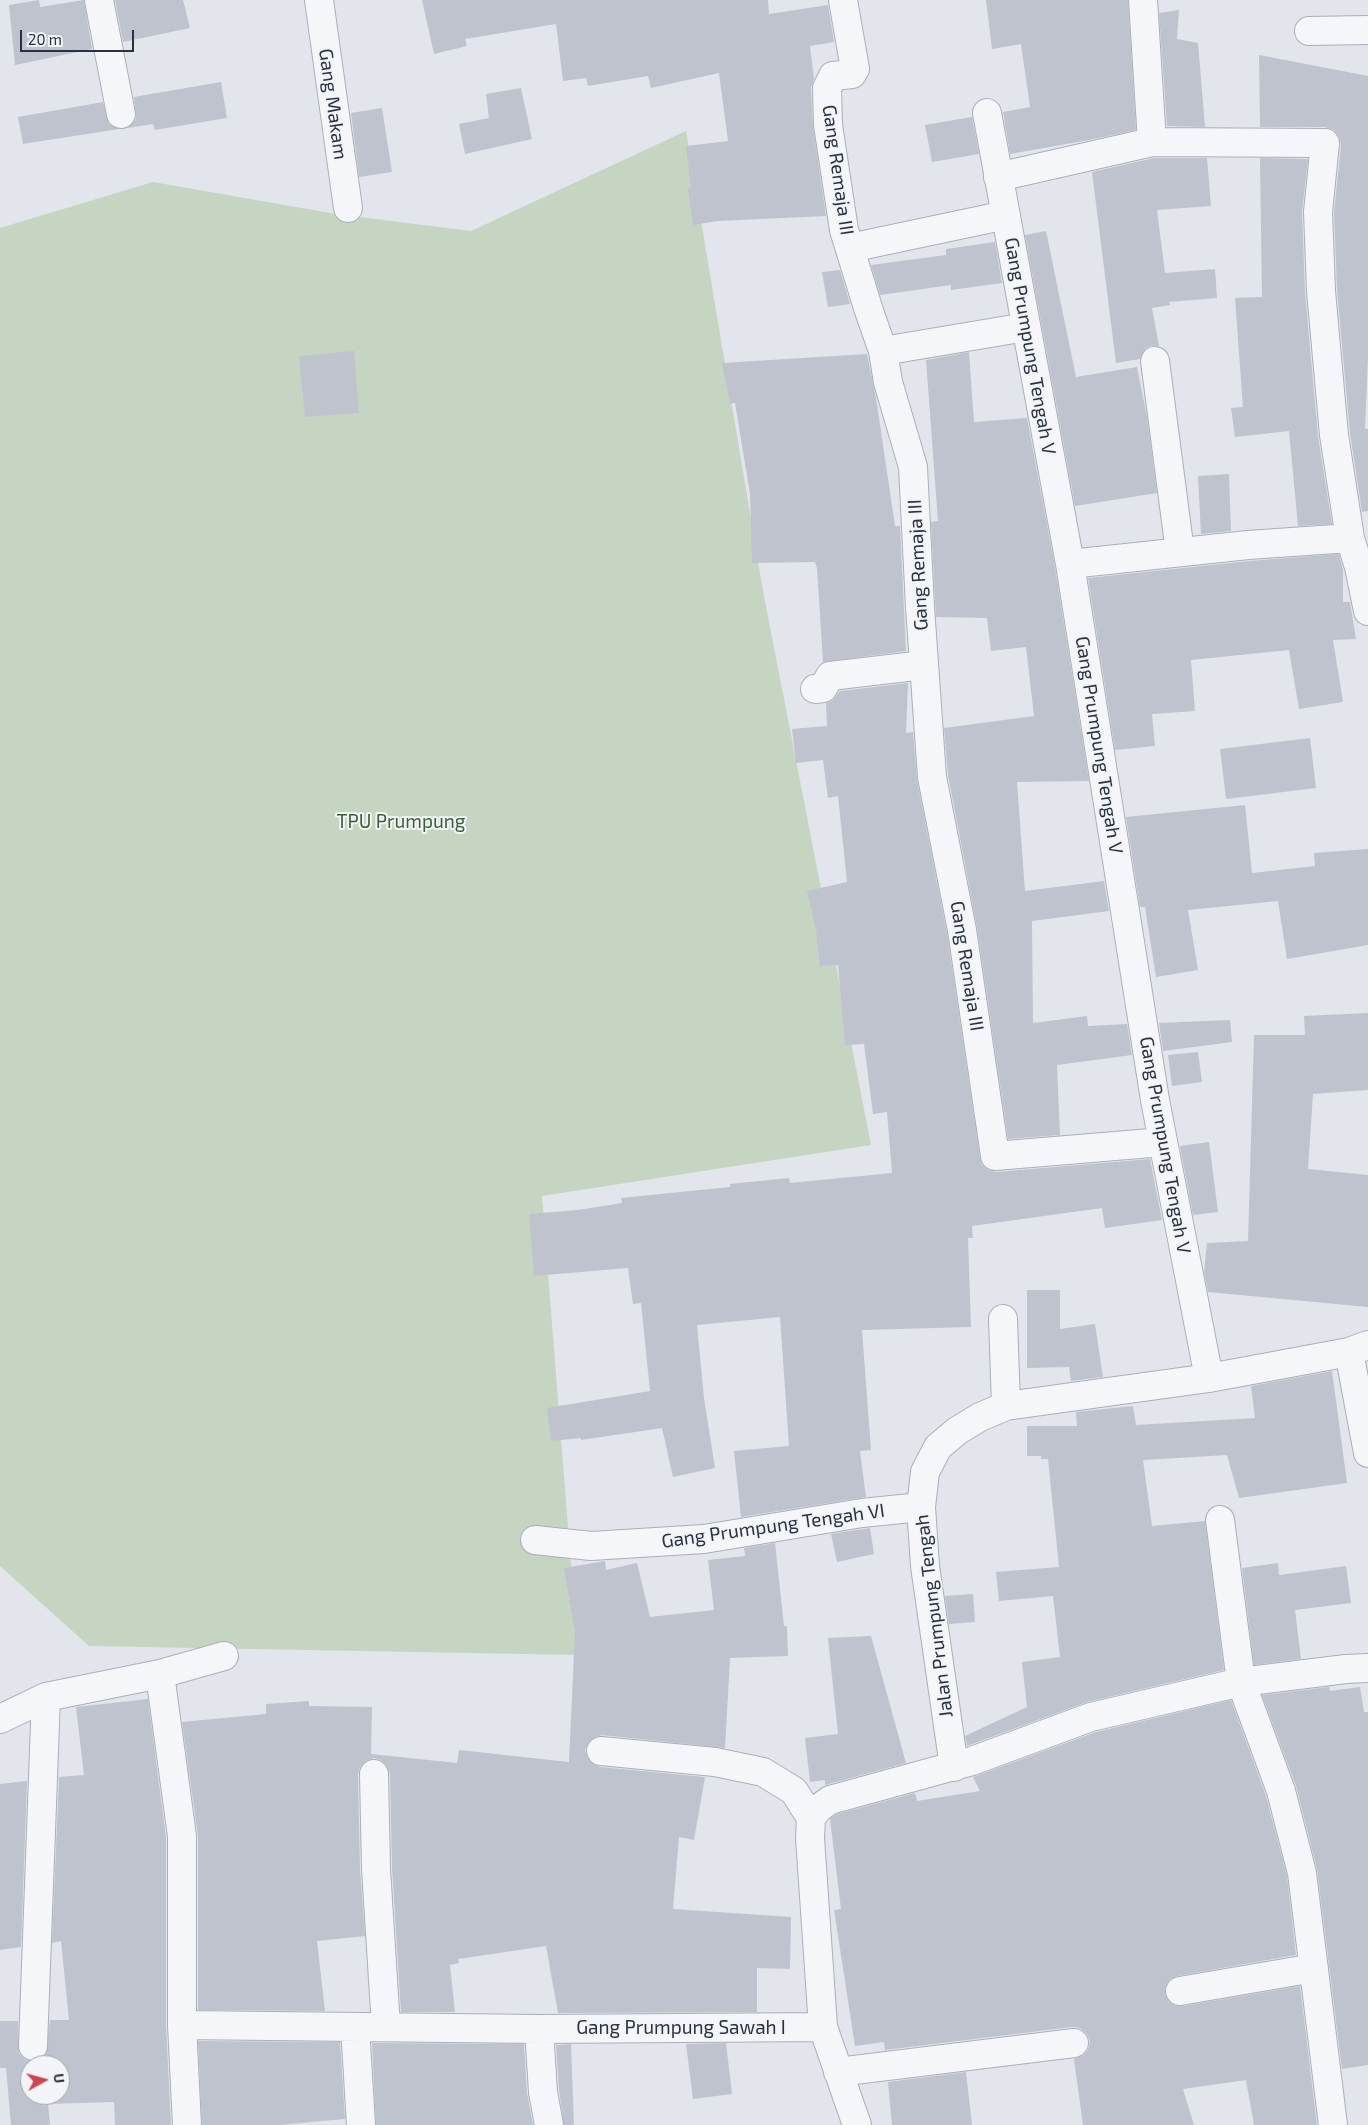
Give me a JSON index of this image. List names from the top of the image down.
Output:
{
  "streets": {
    "street": [
      "Gang Makam",
      "Gang Remaja III",
      "Gang Prumpung Tengah V",
      "Gang Prumpung Tengah VI",
      "Jalan Prumpung Tengah",
      "Gang Prumpung Sawah I"
    ]
  },
  "crossings": [
    ["Gang Remaja III", "Gang Prumpung Tengah V"],
    ["Gang Prumpung Tengah V", "Jalan Prumpung Tengah"],
    ["Gang Prumpung Tengah VI", "Jalan Prumpung Tengah"]
  ],
  "parks": ["TPU Prumpung"],
  "scale_bar": "20 m",
  "north": "right"
}
